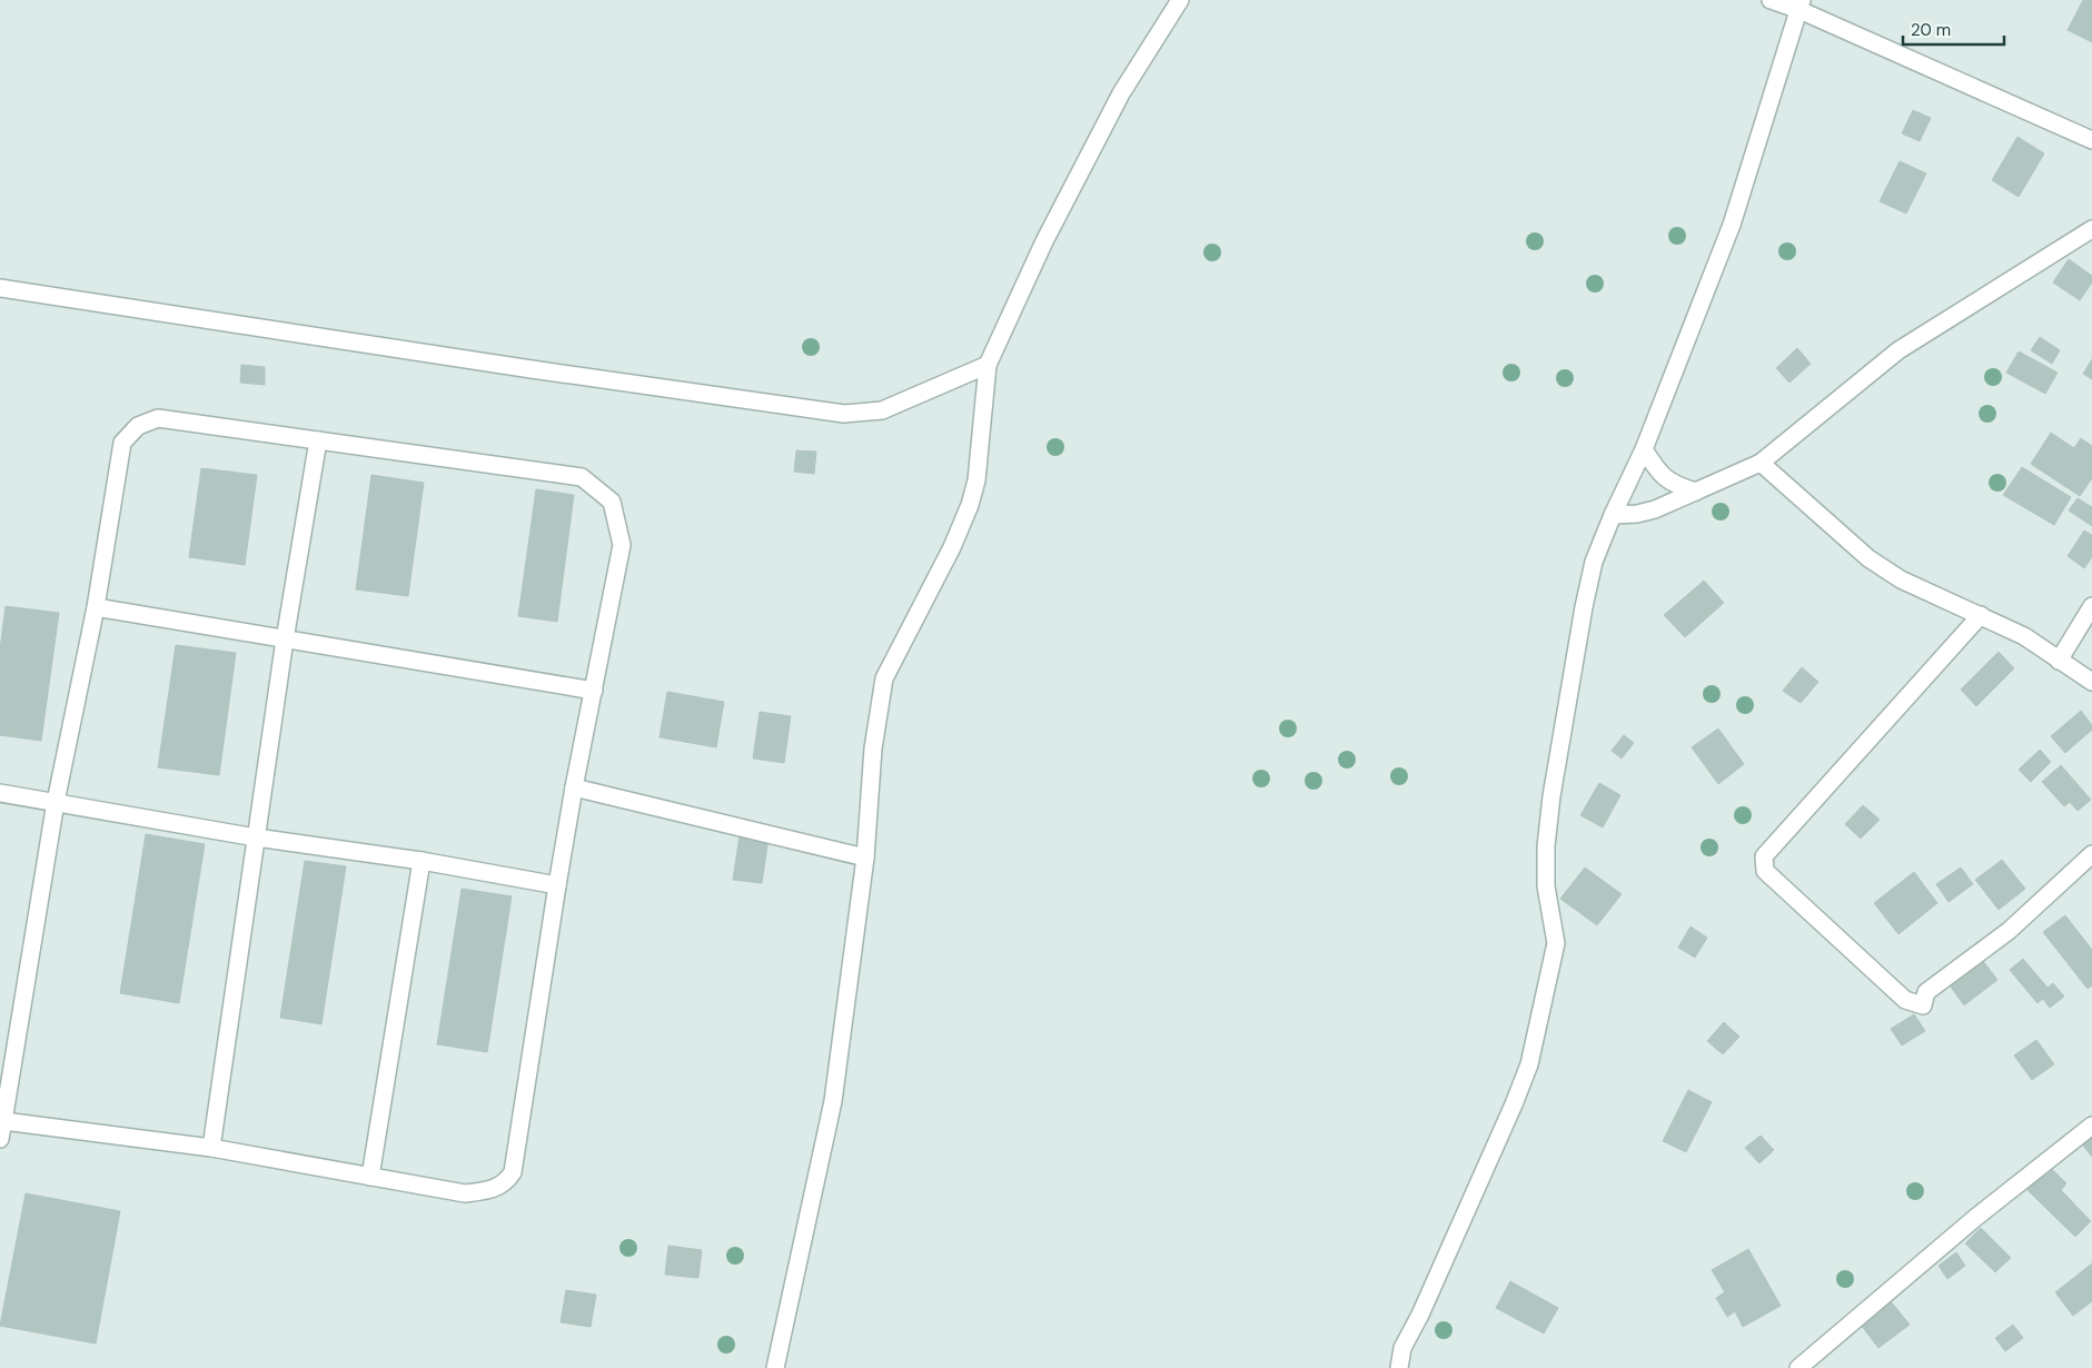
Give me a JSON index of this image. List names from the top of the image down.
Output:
{
  "scale_bar": "20 m"
}
